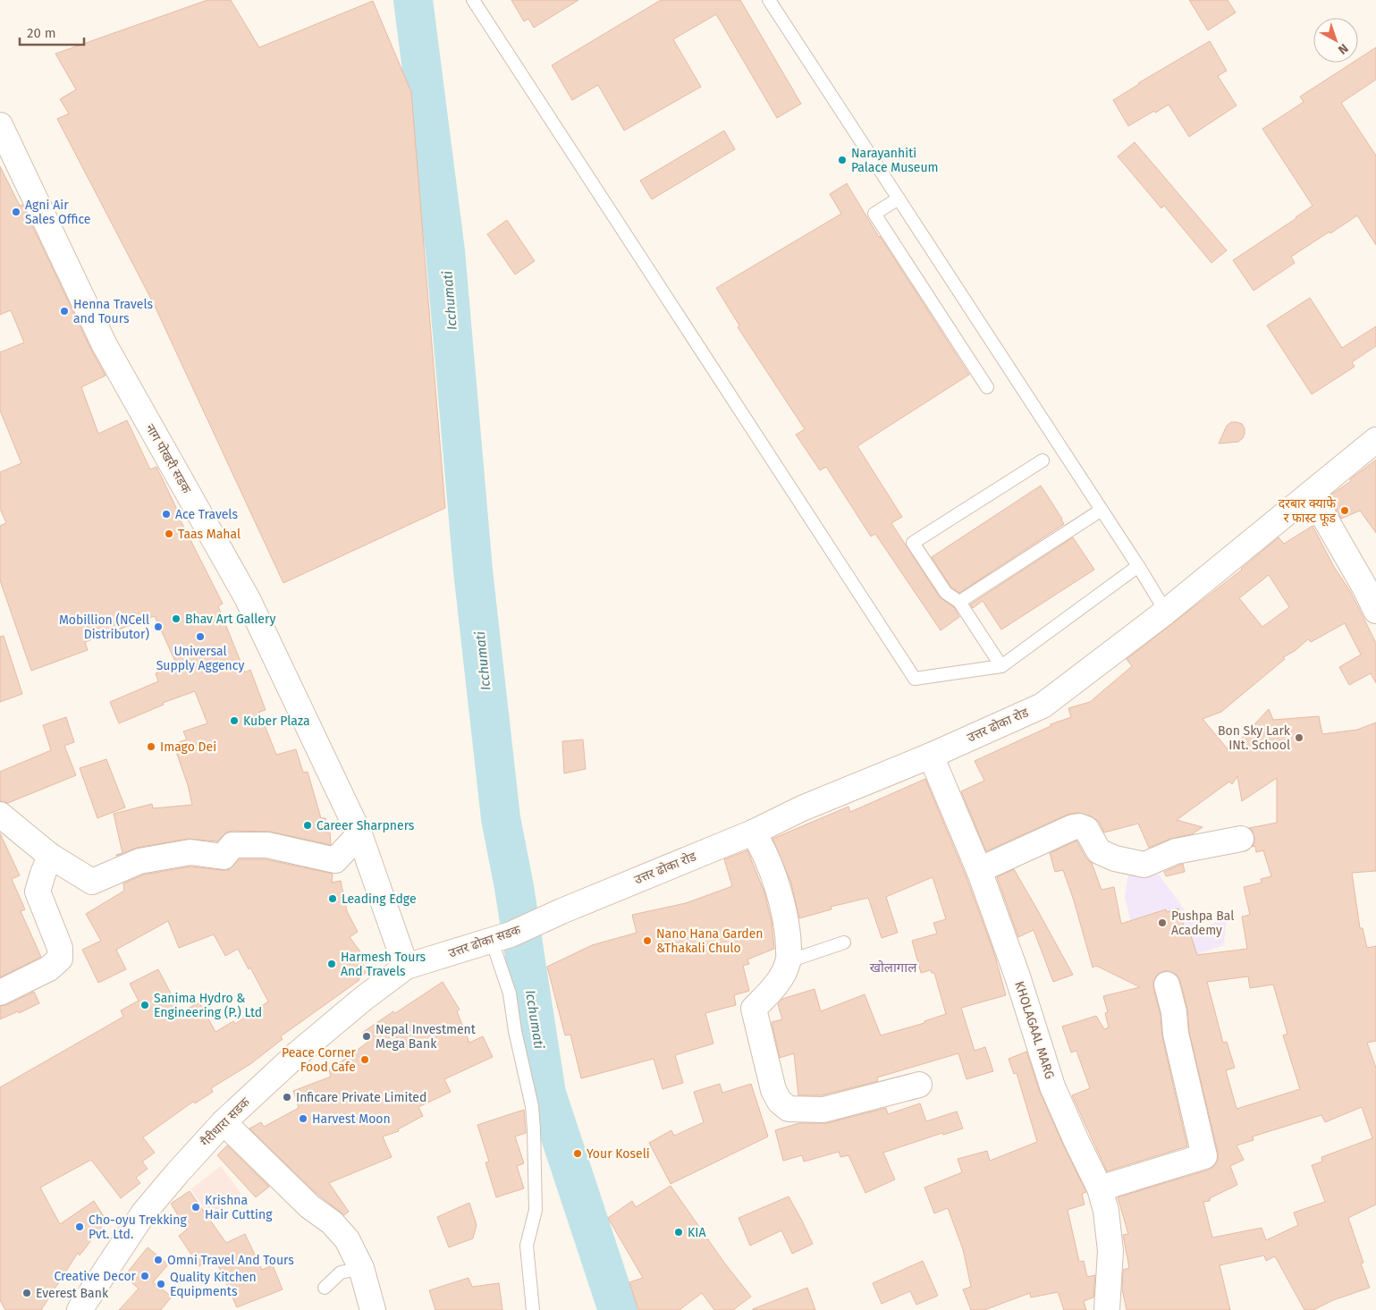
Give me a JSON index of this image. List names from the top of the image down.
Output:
{
  "streets": {
    "street": [
      "नाग पोखरी सडक",
      "उत्तर ढोका रोड",
      "उत्तर ढोका सडक",
      "KHOLAGAAL MARG",
      "गैरीधारा सडक"
    ]
  },
  "crossings": [
    ["नाग पोखरी सडक", "उत्तर ढोका सडक"],
    ["नाग पोखरी सडक", "गैरीधारा सडक"],
    ["उत्तर ढोका रोड", "उत्तर ढोका सडक"],
    ["उत्तर ढोका रोड", "KHOLAGAAL MARG"],
    ["उत्तर ढोका सडक", "गैरीधारा सडक"]
  ],
  "districts": ["खोलागाल"],
  "water": ["Icchumati"],
  "places": [
    "Narayanhiti Palace Museum",
    "Agni Air Sales Office",
    "Henna Travels and Tours",
    "दरबार क्याफे र फास्ट फूड",
    "Ace Travels",
    "Taas Mahal",
    "Bhav Art Gallery",
    "Mobillion (NCell Distributor)",
    "Universal Supply Aggency",
    "Kuber Plaza",
    "Bon Sky Lark INt. School",
    "Imago Dei",
    "Career Sharpners",
    "Leading Edge",
    "Pushpa Bal Academy",
    "Nano Hana Garden &Thakali Chulo",
    "Harmesh Tours And Travels",
    "Sanima Hydro & Engineering (P.) Ltd",
    "Nepal Investment Mega Bank",
    "Peace Corner Food Cafe",
    "Inficare Private Limited",
    "Harvest Moon",
    "Your Koseli",
    "Krishna Hair Cutting",
    "Cho-oyu Trekking Pvt. Ltd.",
    "KIA",
    "Omni Travel And Tours",
    "Creative Decor",
    "Quality Kitchen Equipments",
    "Everest Bank"
  ],
  "scale_bar": "20 m",
  "north": "bottom right"
}
